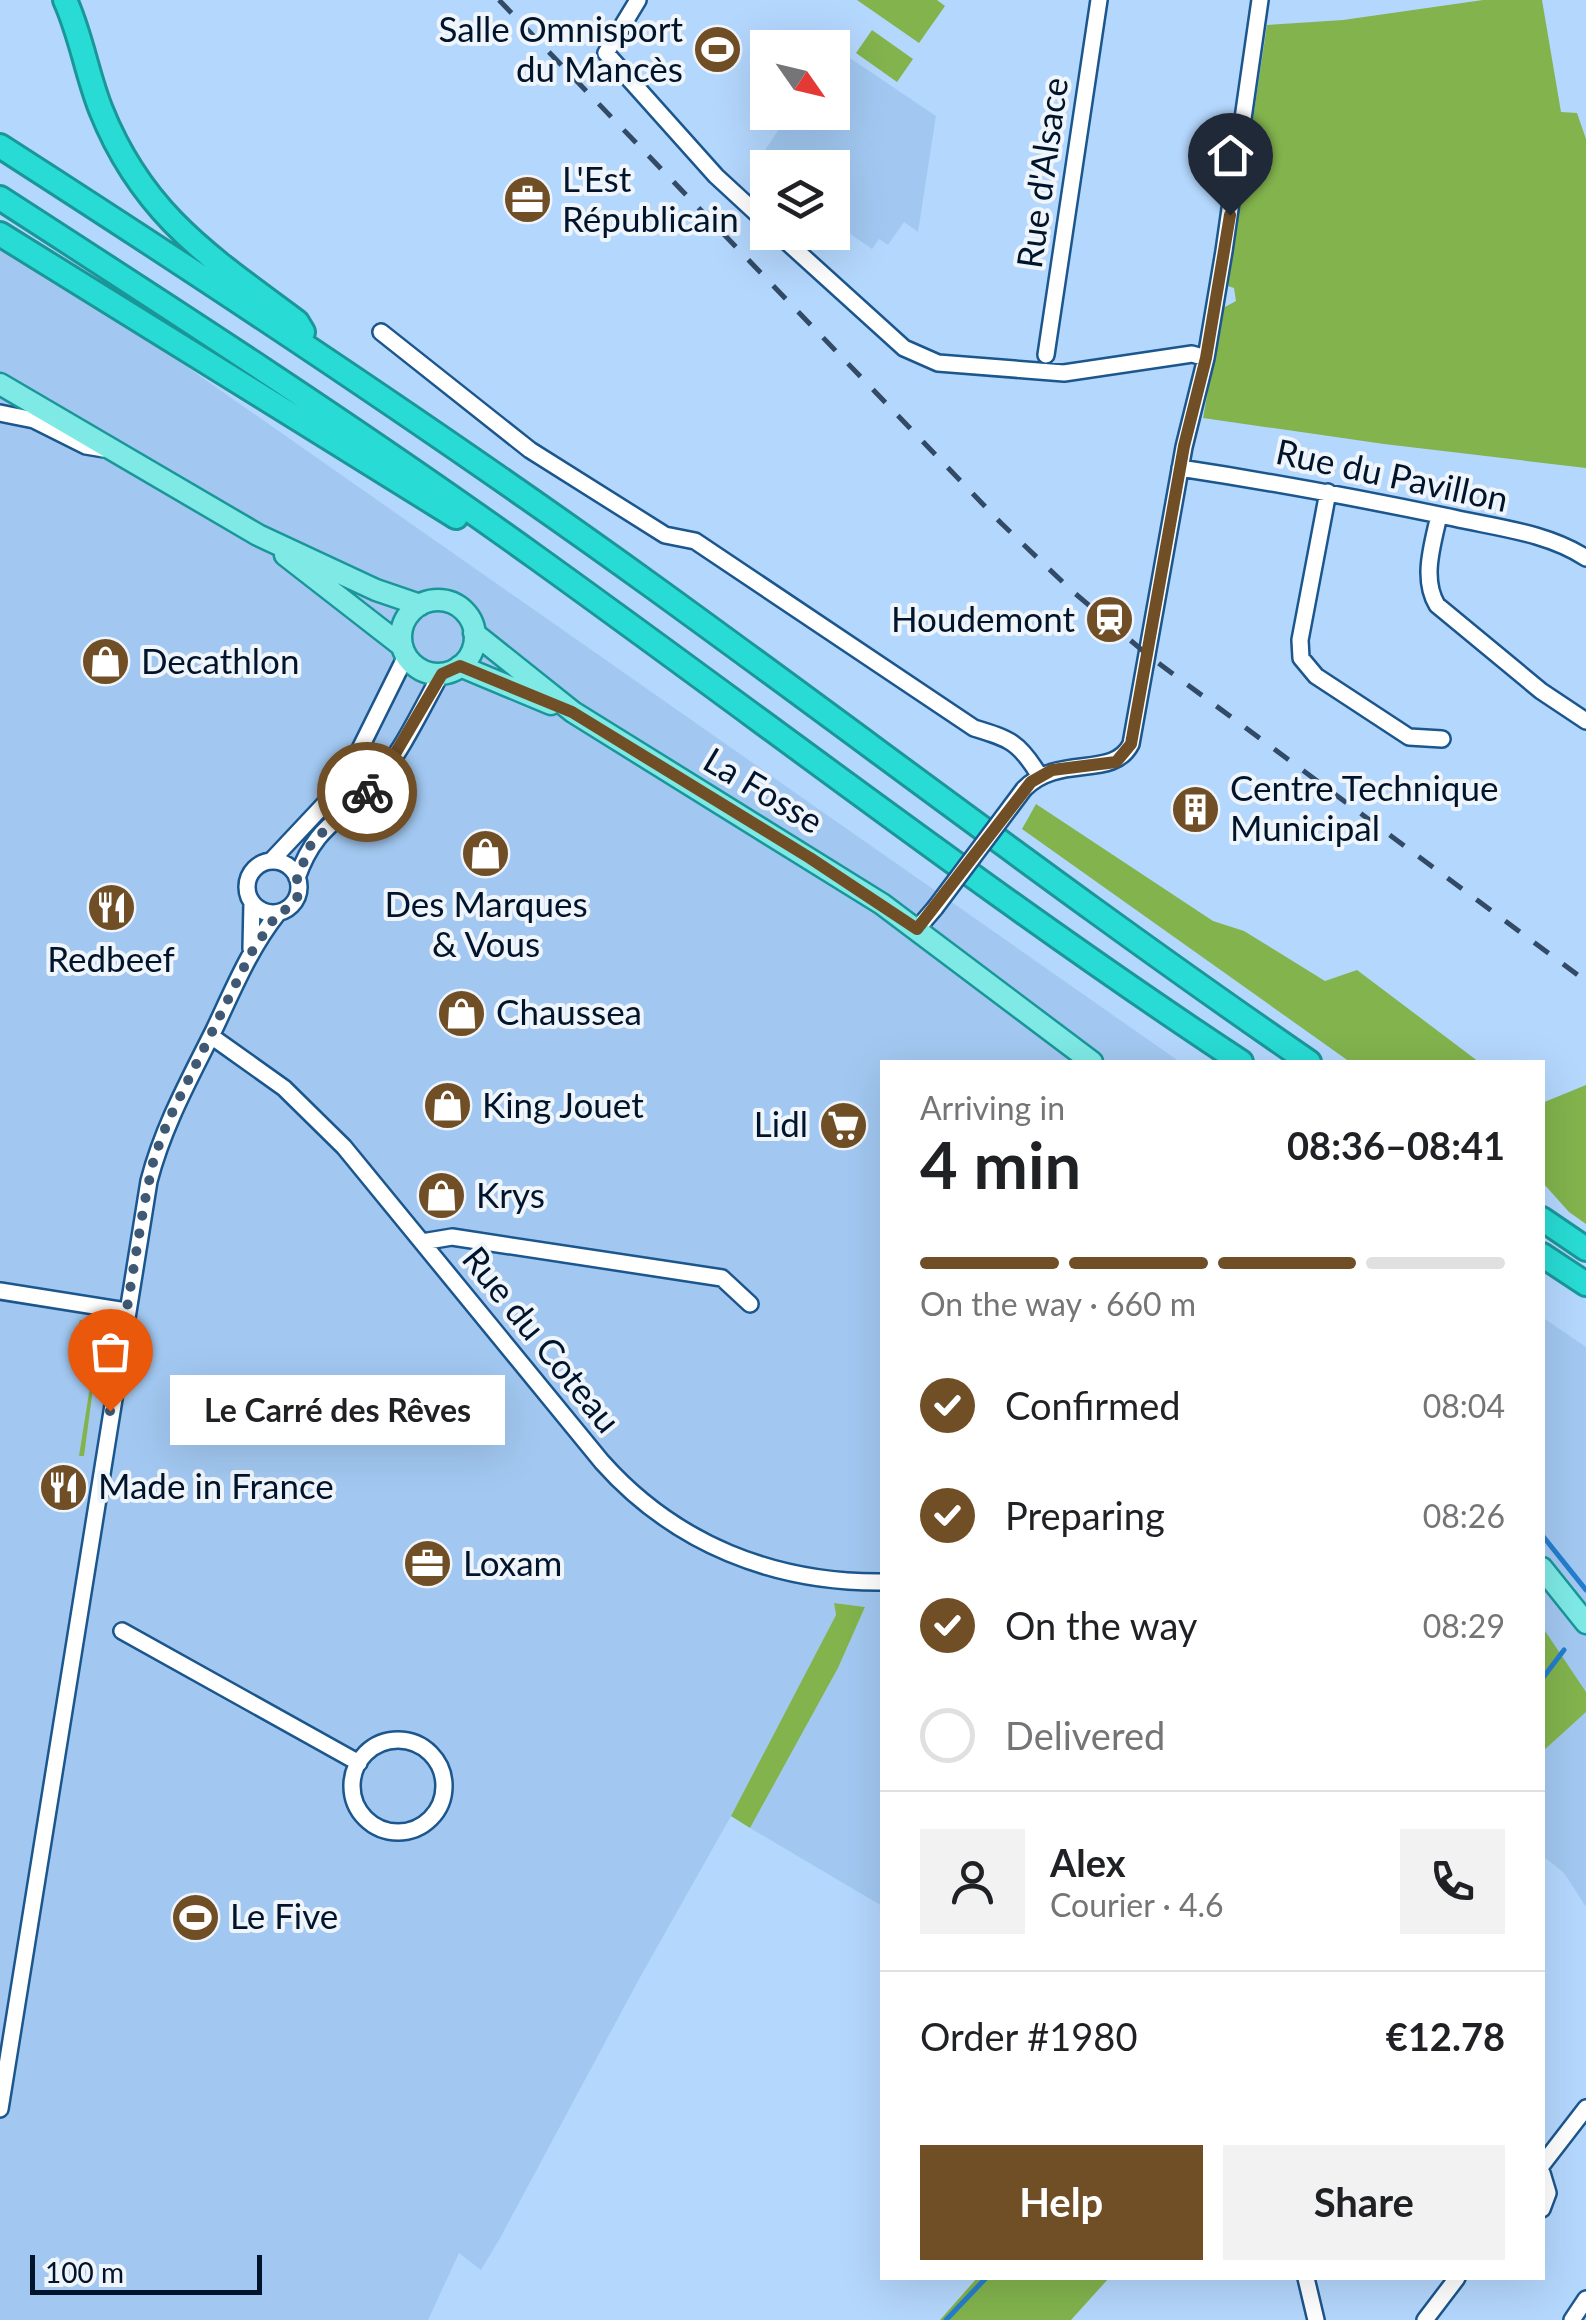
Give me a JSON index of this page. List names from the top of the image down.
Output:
{
  "streets": {
    "main road": ["La Fosse"],
    "street": ["Rue d'Alsace", "Rue du Pavillon", "Rue du Coteau"]
  },
  "places": {
    "sports": ["Salle Omnisport du Mancès", "Le Five"],
    "office": ["L'Est Républicain", "Loxam"],
    "station": ["Houdemont"],
    "shop": [
      "Decathlon",
      "Des Marques & Vous",
      "Chaussea",
      "King Jouet",
      "Krys"
    ],
    "building": ["Centre Technique Municipal"],
    "restaurant": ["Redbeef", "Made in France"],
    "supermarket": ["Lidl"],
    "other": ["Le Carré des Rêves"]
  },
  "scale_bar": "100 m",
  "north": "bottom right",
  "page": {
    "heading": ["4 min", "Arriving in", "08:36–08:41"],
    "panel": [
      "Alex",
      "Courier · 4.6",
      "Order #1980",
      "€12.78"
    ],
    "bar": "On the way · 660 m",
    "list": [
      ["Confirmed", "08:04"],
      ["Preparing", "08:26"],
      ["On the way", "08:29"],
      "Delivered"
    ],
    "bubble": "Le Carré des Rêves",
    "buttons": ["Help", "Share"],
    "scale": "100 m"
  }
}
